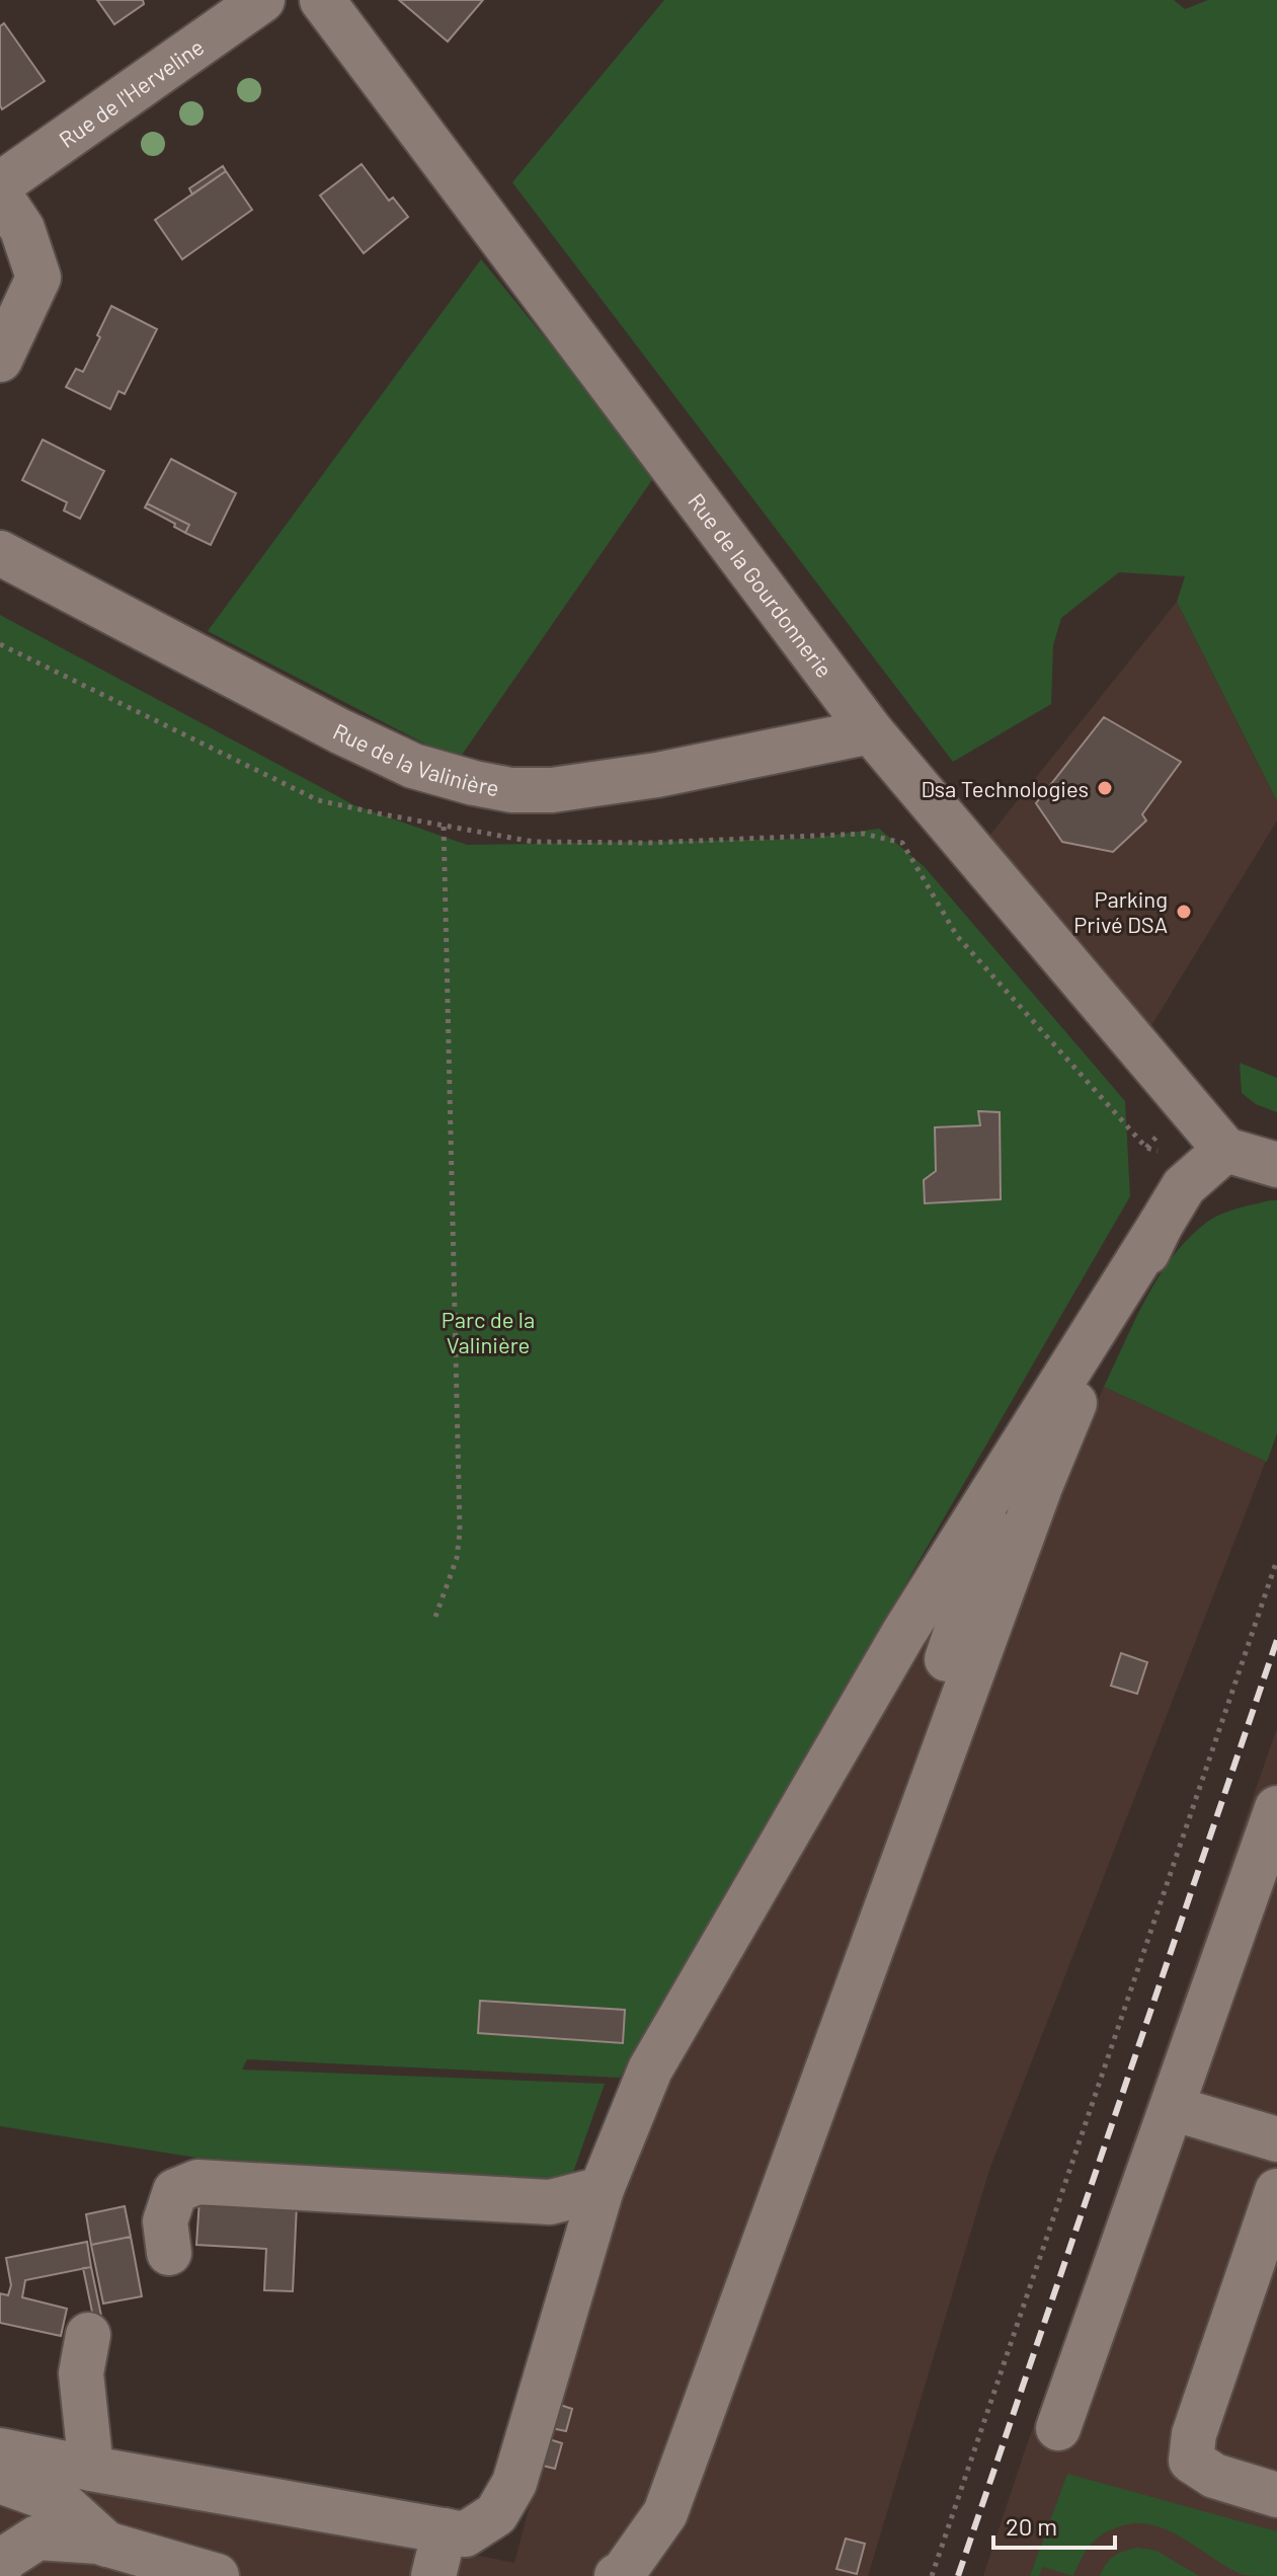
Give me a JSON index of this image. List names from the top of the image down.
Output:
{
  "streets": {
    "street": ["Rue de l'Herveline", "Rue de la Gourdonnerie", "Rue de la Valinière"]
  },
  "crossings": [
    ["Rue de la Gourdonnerie", "Rue de la Valinière"]
  ],
  "parks": ["Parc de la Valinière"],
  "places": ["Dsa Technologies", "Parking Privé DSA"],
  "scale_bar": "20 m"
}
